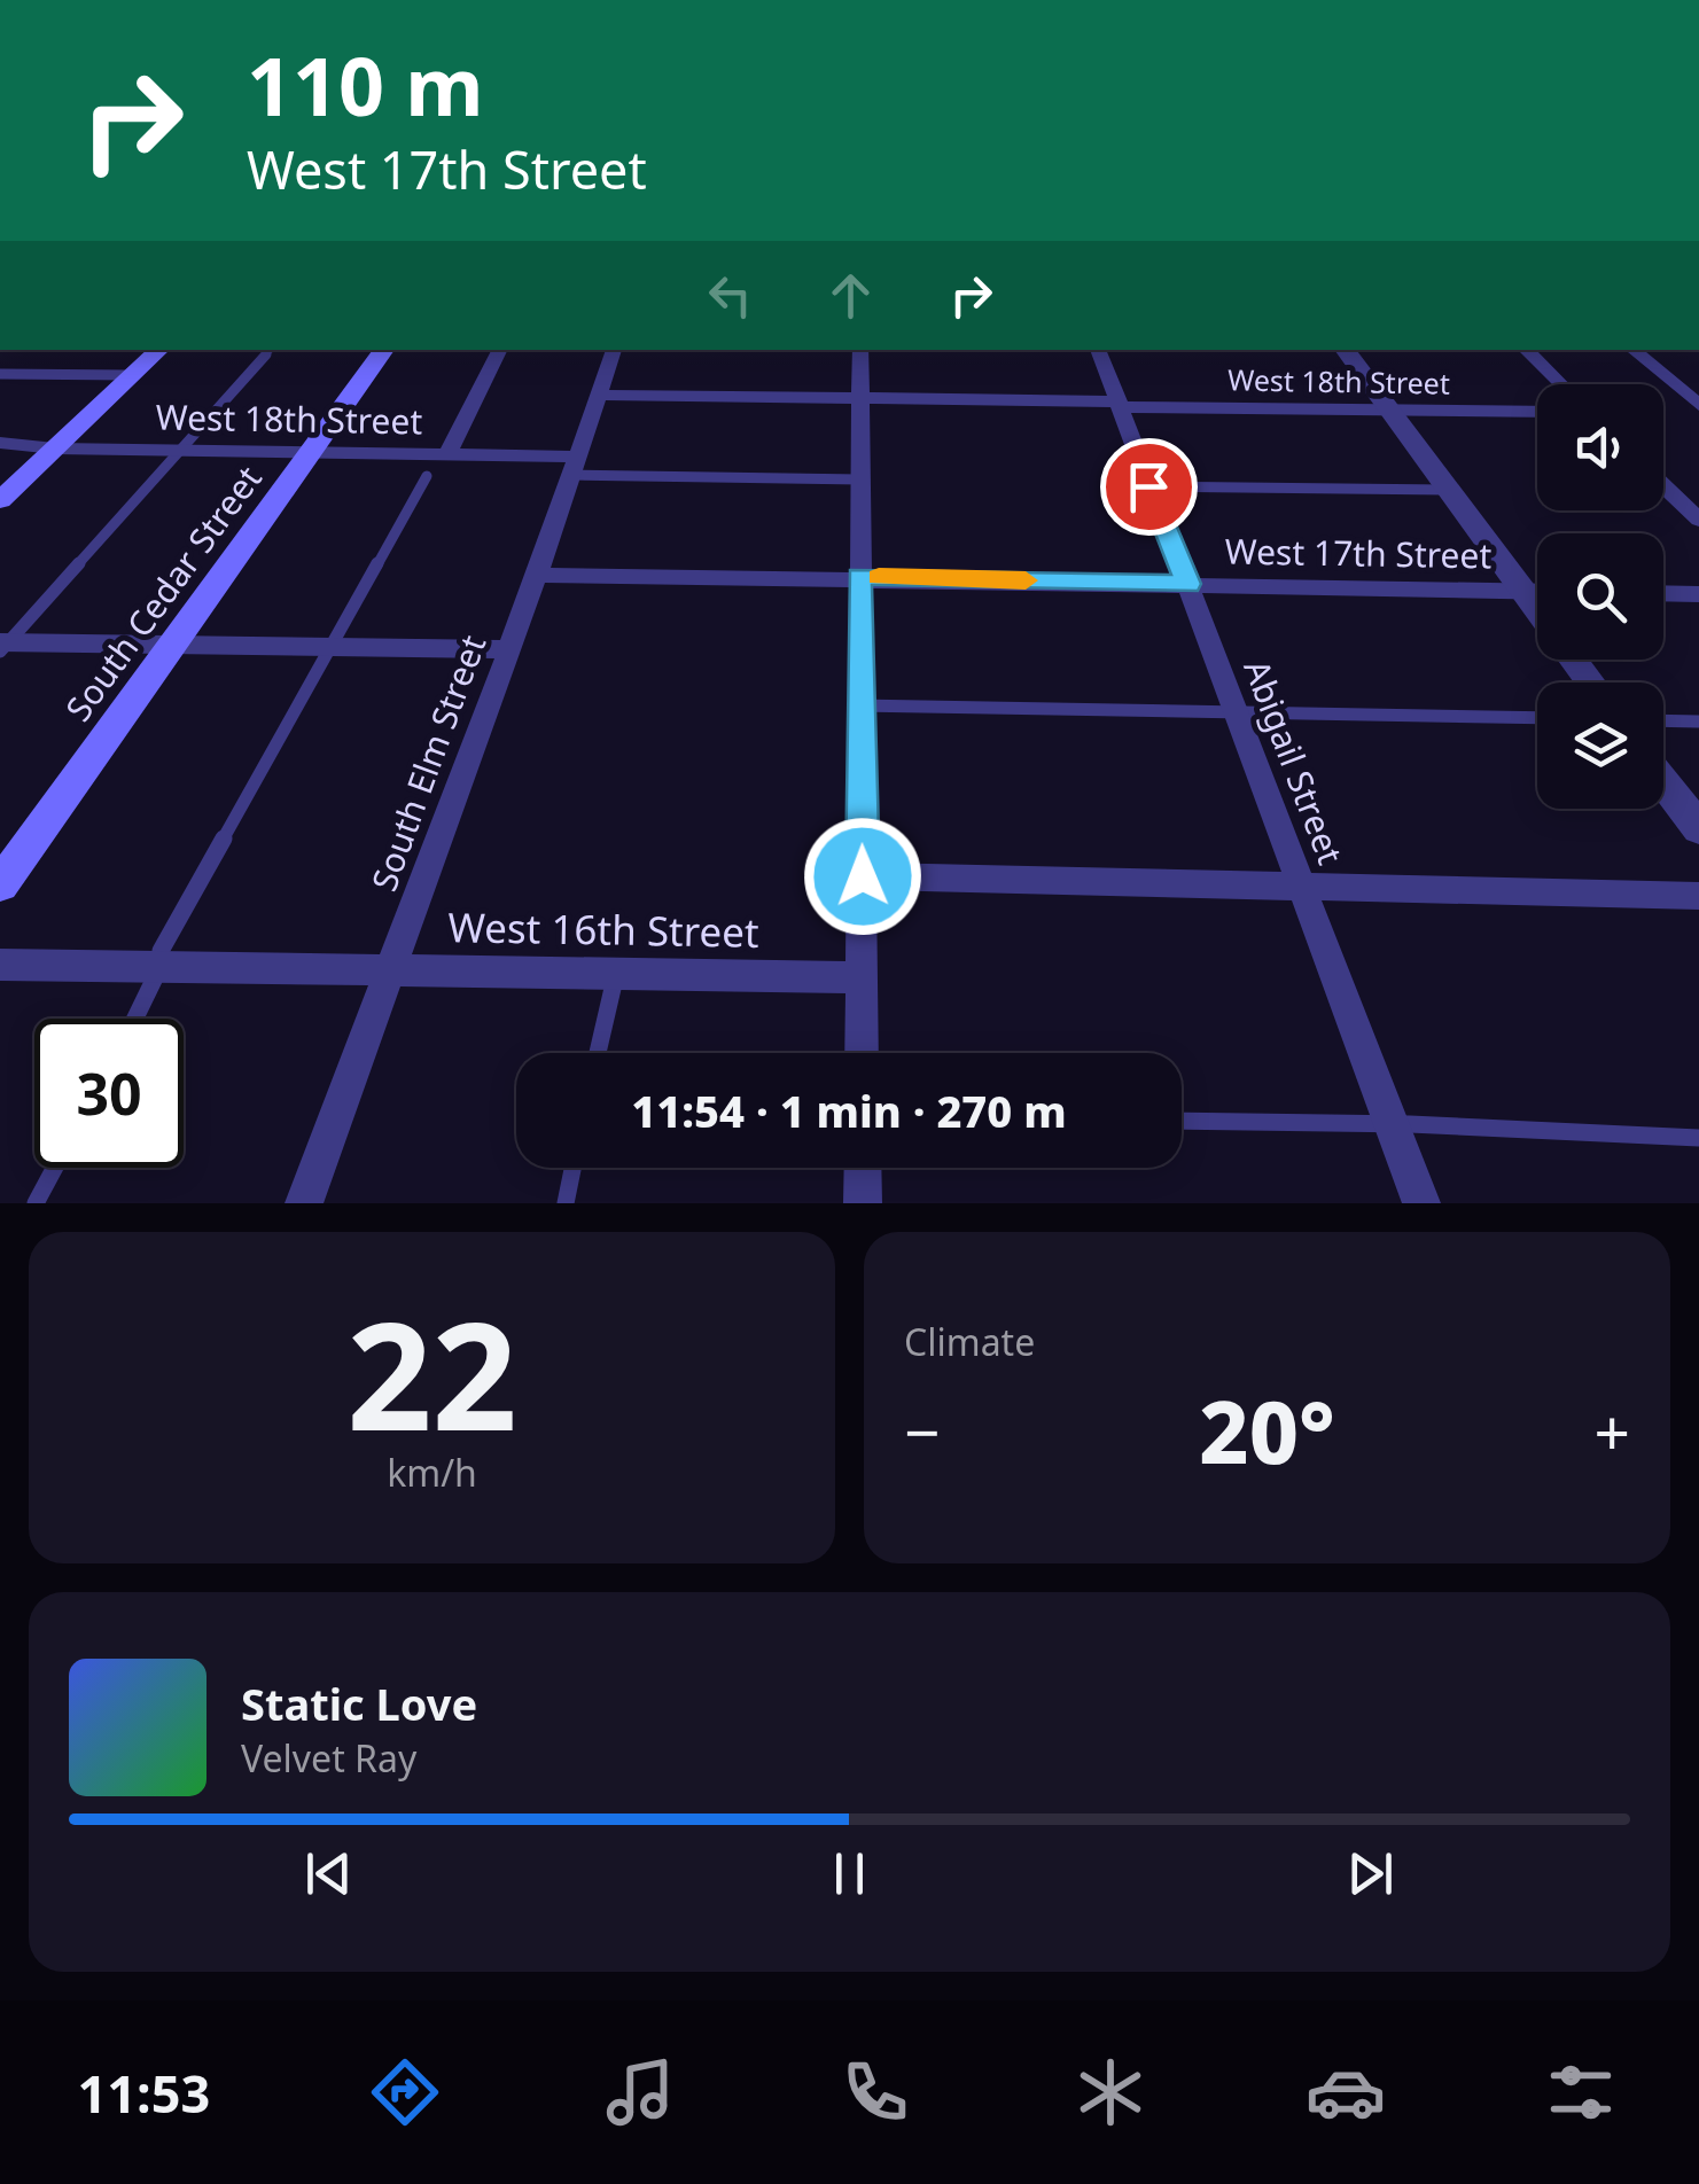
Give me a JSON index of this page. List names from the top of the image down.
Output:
{
  "streets": {
    "main road": ["South Cedar Street"],
    "street": [
      "West 18th Street",
      "West 17th Street",
      "Abigail Street",
      "South Elm Street",
      "West 16th Street"
    ]
  },
  "crossings": [
    ["West 18th Street", "South Cedar Street"],
    ["West 18th Street", "Abigail Street"],
    ["West 18th Street", "South Elm Street"],
    ["West 17th Street", "Abigail Street"],
    ["West 17th Street", "South Elm Street"],
    ["South Elm Street", "West 16th Street"]
  ],
  "page": {
    "turn": ["110 m", "West 17th Street"],
    "limit": "30",
    "trip": "11:54 · 1 min · 270 m",
    "tile": [
      ["22", "km/h"],
      "Climate"
    ],
    "heat": ["−", "20°", "+"],
    "song": ["Static Love", "Velvet Ray"],
    "tabs": "11:53"
  }
}
